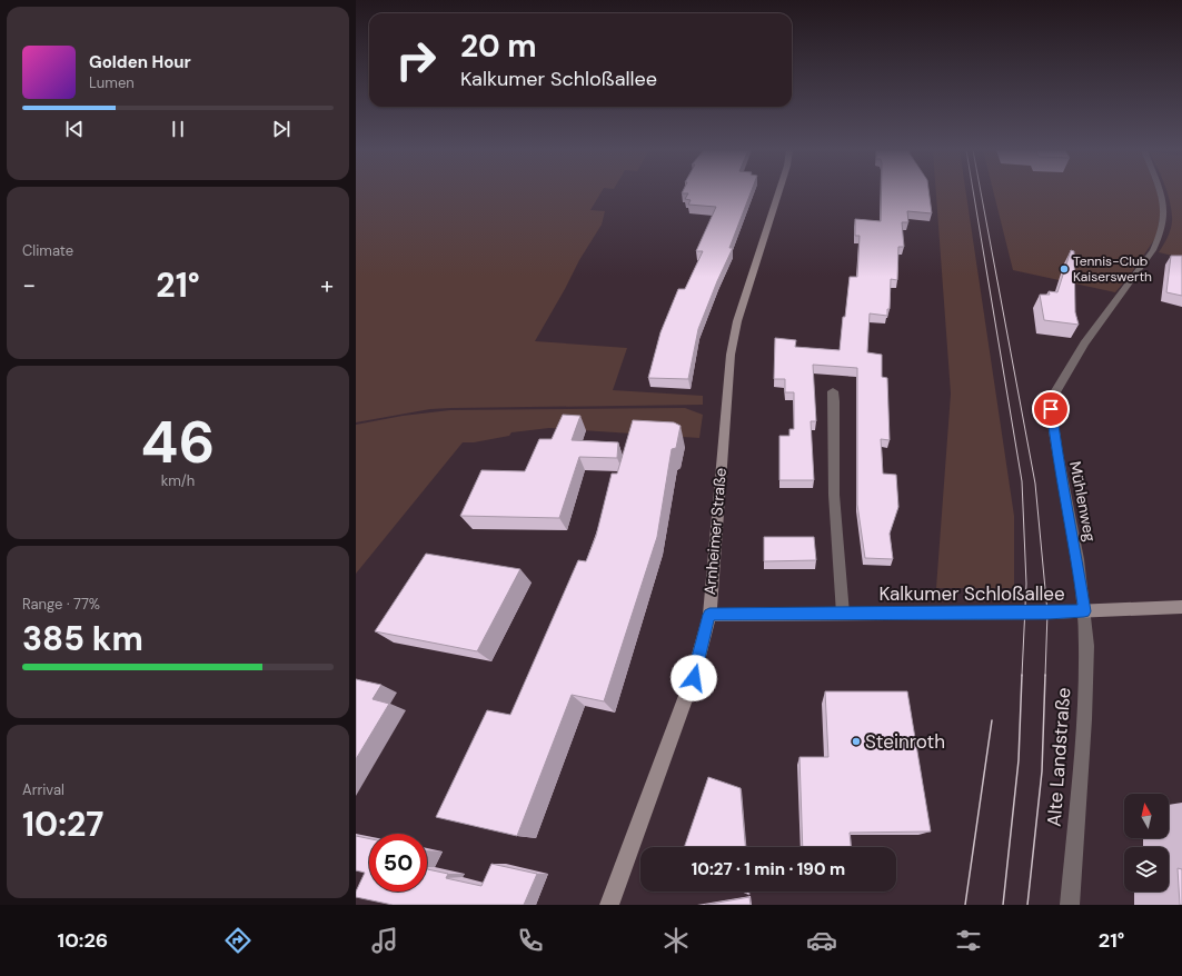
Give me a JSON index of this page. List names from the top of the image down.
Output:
{
  "streets": {
    "main road": ["Arnheimer Straße", "Kalkumer Schloßallee"],
    "street": ["Mühlenweg", "Alte Landstraße"]
  },
  "crossings": [
    ["Mühlenweg", "Kalkumer Schloßallee"],
    ["Mühlenweg", "Alte Landstraße"],
    ["Arnheimer Straße", "Kalkumer Schloßallee"],
    ["Kalkumer Schloßallee", "Alte Landstraße"]
  ],
  "places": ["Tennis-Club Kaiserswerth", "Steinroth"],
  "north": "top",
  "page": {
    "turn": ["20 m", "Kalkumer Schloßallee"],
    "song": ["Golden Hour", "Lumen"],
    "tile": [
      "Climate",
      ["46", "km/h"],
      ["Range · 77%", "385 km"],
      ["Arrival", "10:27"]
    ],
    "heat": ["−", "21°", "+"],
    "limit": "50",
    "trip": "10:27 · 1 min · 190 m",
    "tabs": ["10:26", "21°"]
  }
}
